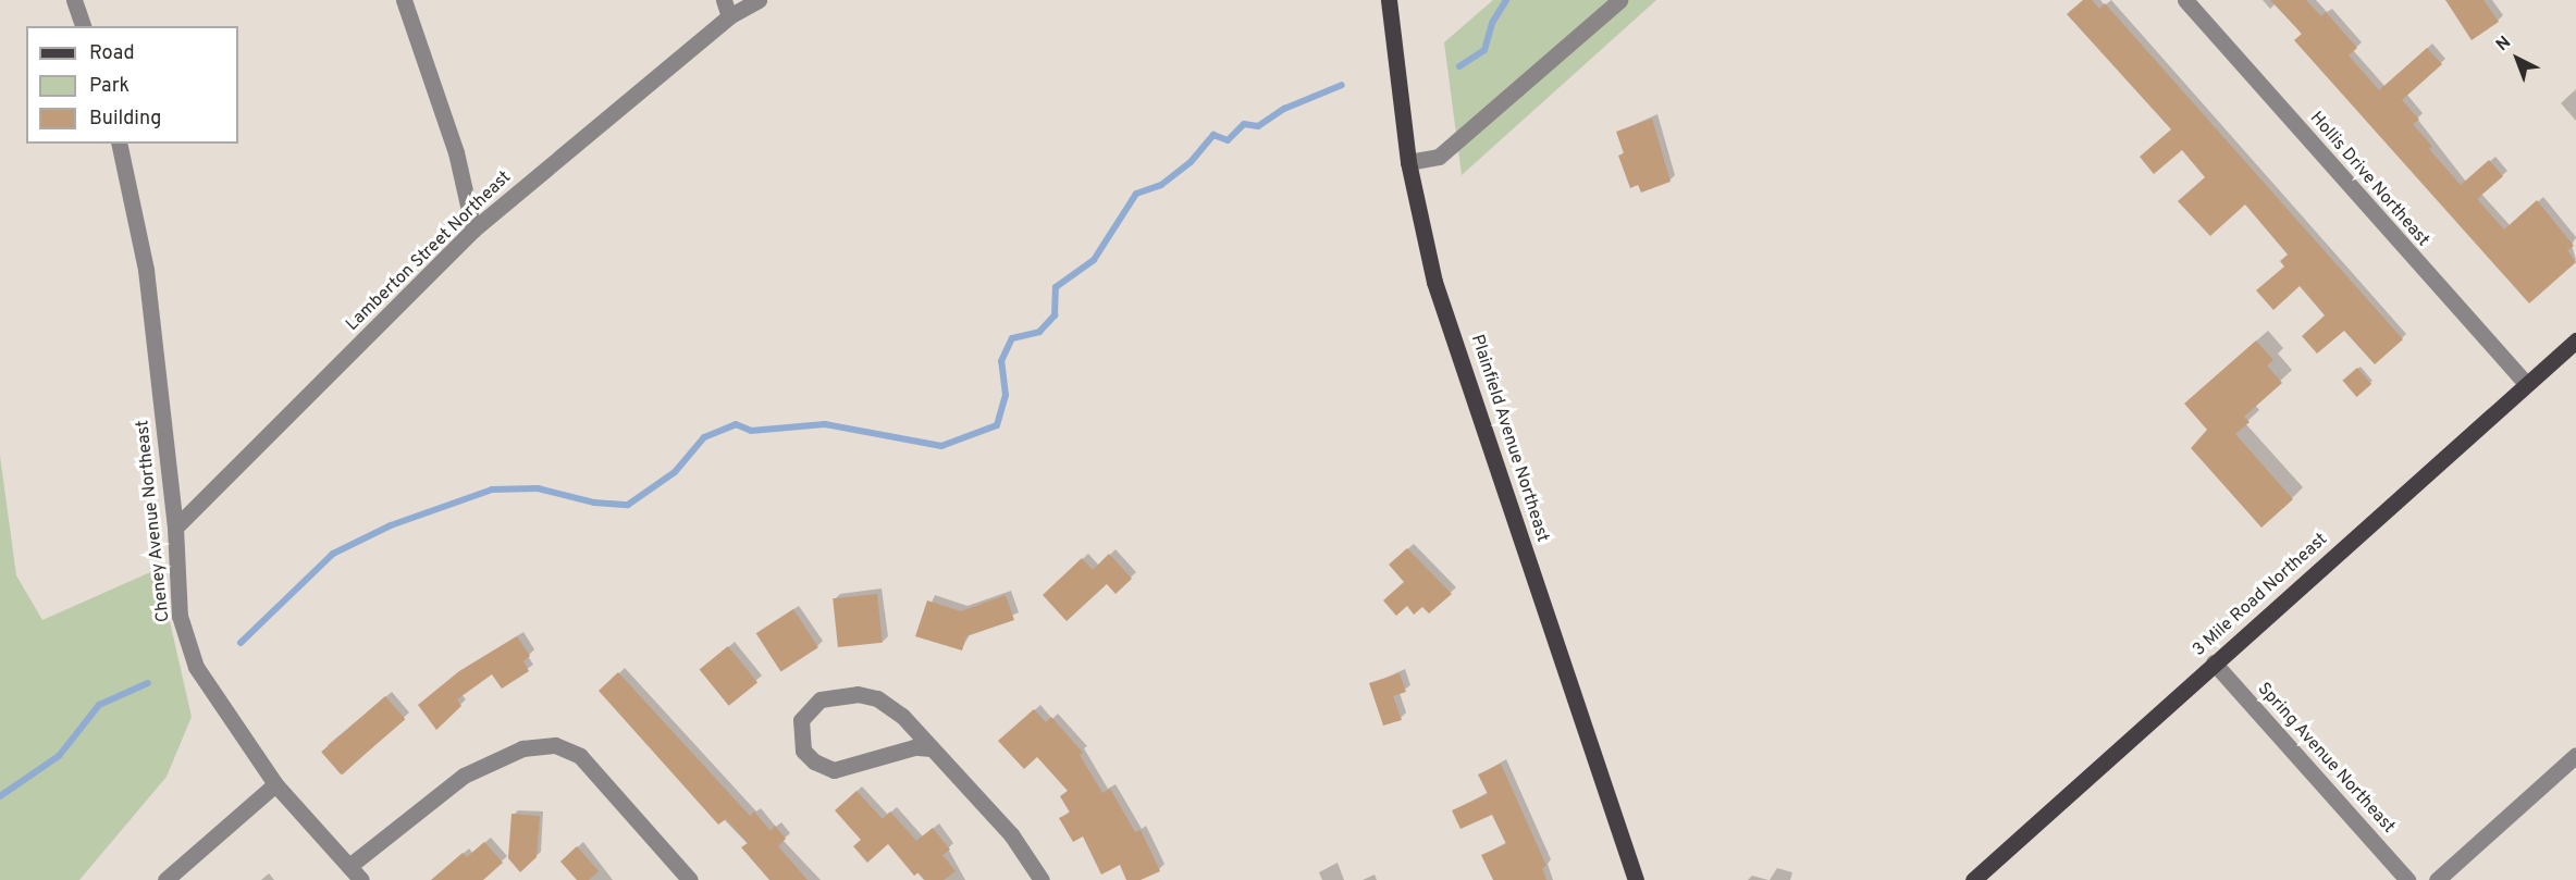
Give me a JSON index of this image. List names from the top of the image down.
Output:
{
  "streets": {
    "main road": ["Plainfield Avenue Northeast", "3 Mile Road Northeast"],
    "street": [
      "Hollis Drive Northeast",
      "Lamberton Street Northeast",
      "Cheney Avenue Northeast",
      "Spring Avenue Northeast"
    ]
  },
  "crossings": [
    ["Hollis Drive Northeast", "3 Mile Road Northeast"],
    ["Lamberton Street Northeast", "Cheney Avenue Northeast"],
    ["3 Mile Road Northeast", "Spring Avenue Northeast"]
  ],
  "legend": ["Road", "Park", "Building"],
  "north": "top left"
}
